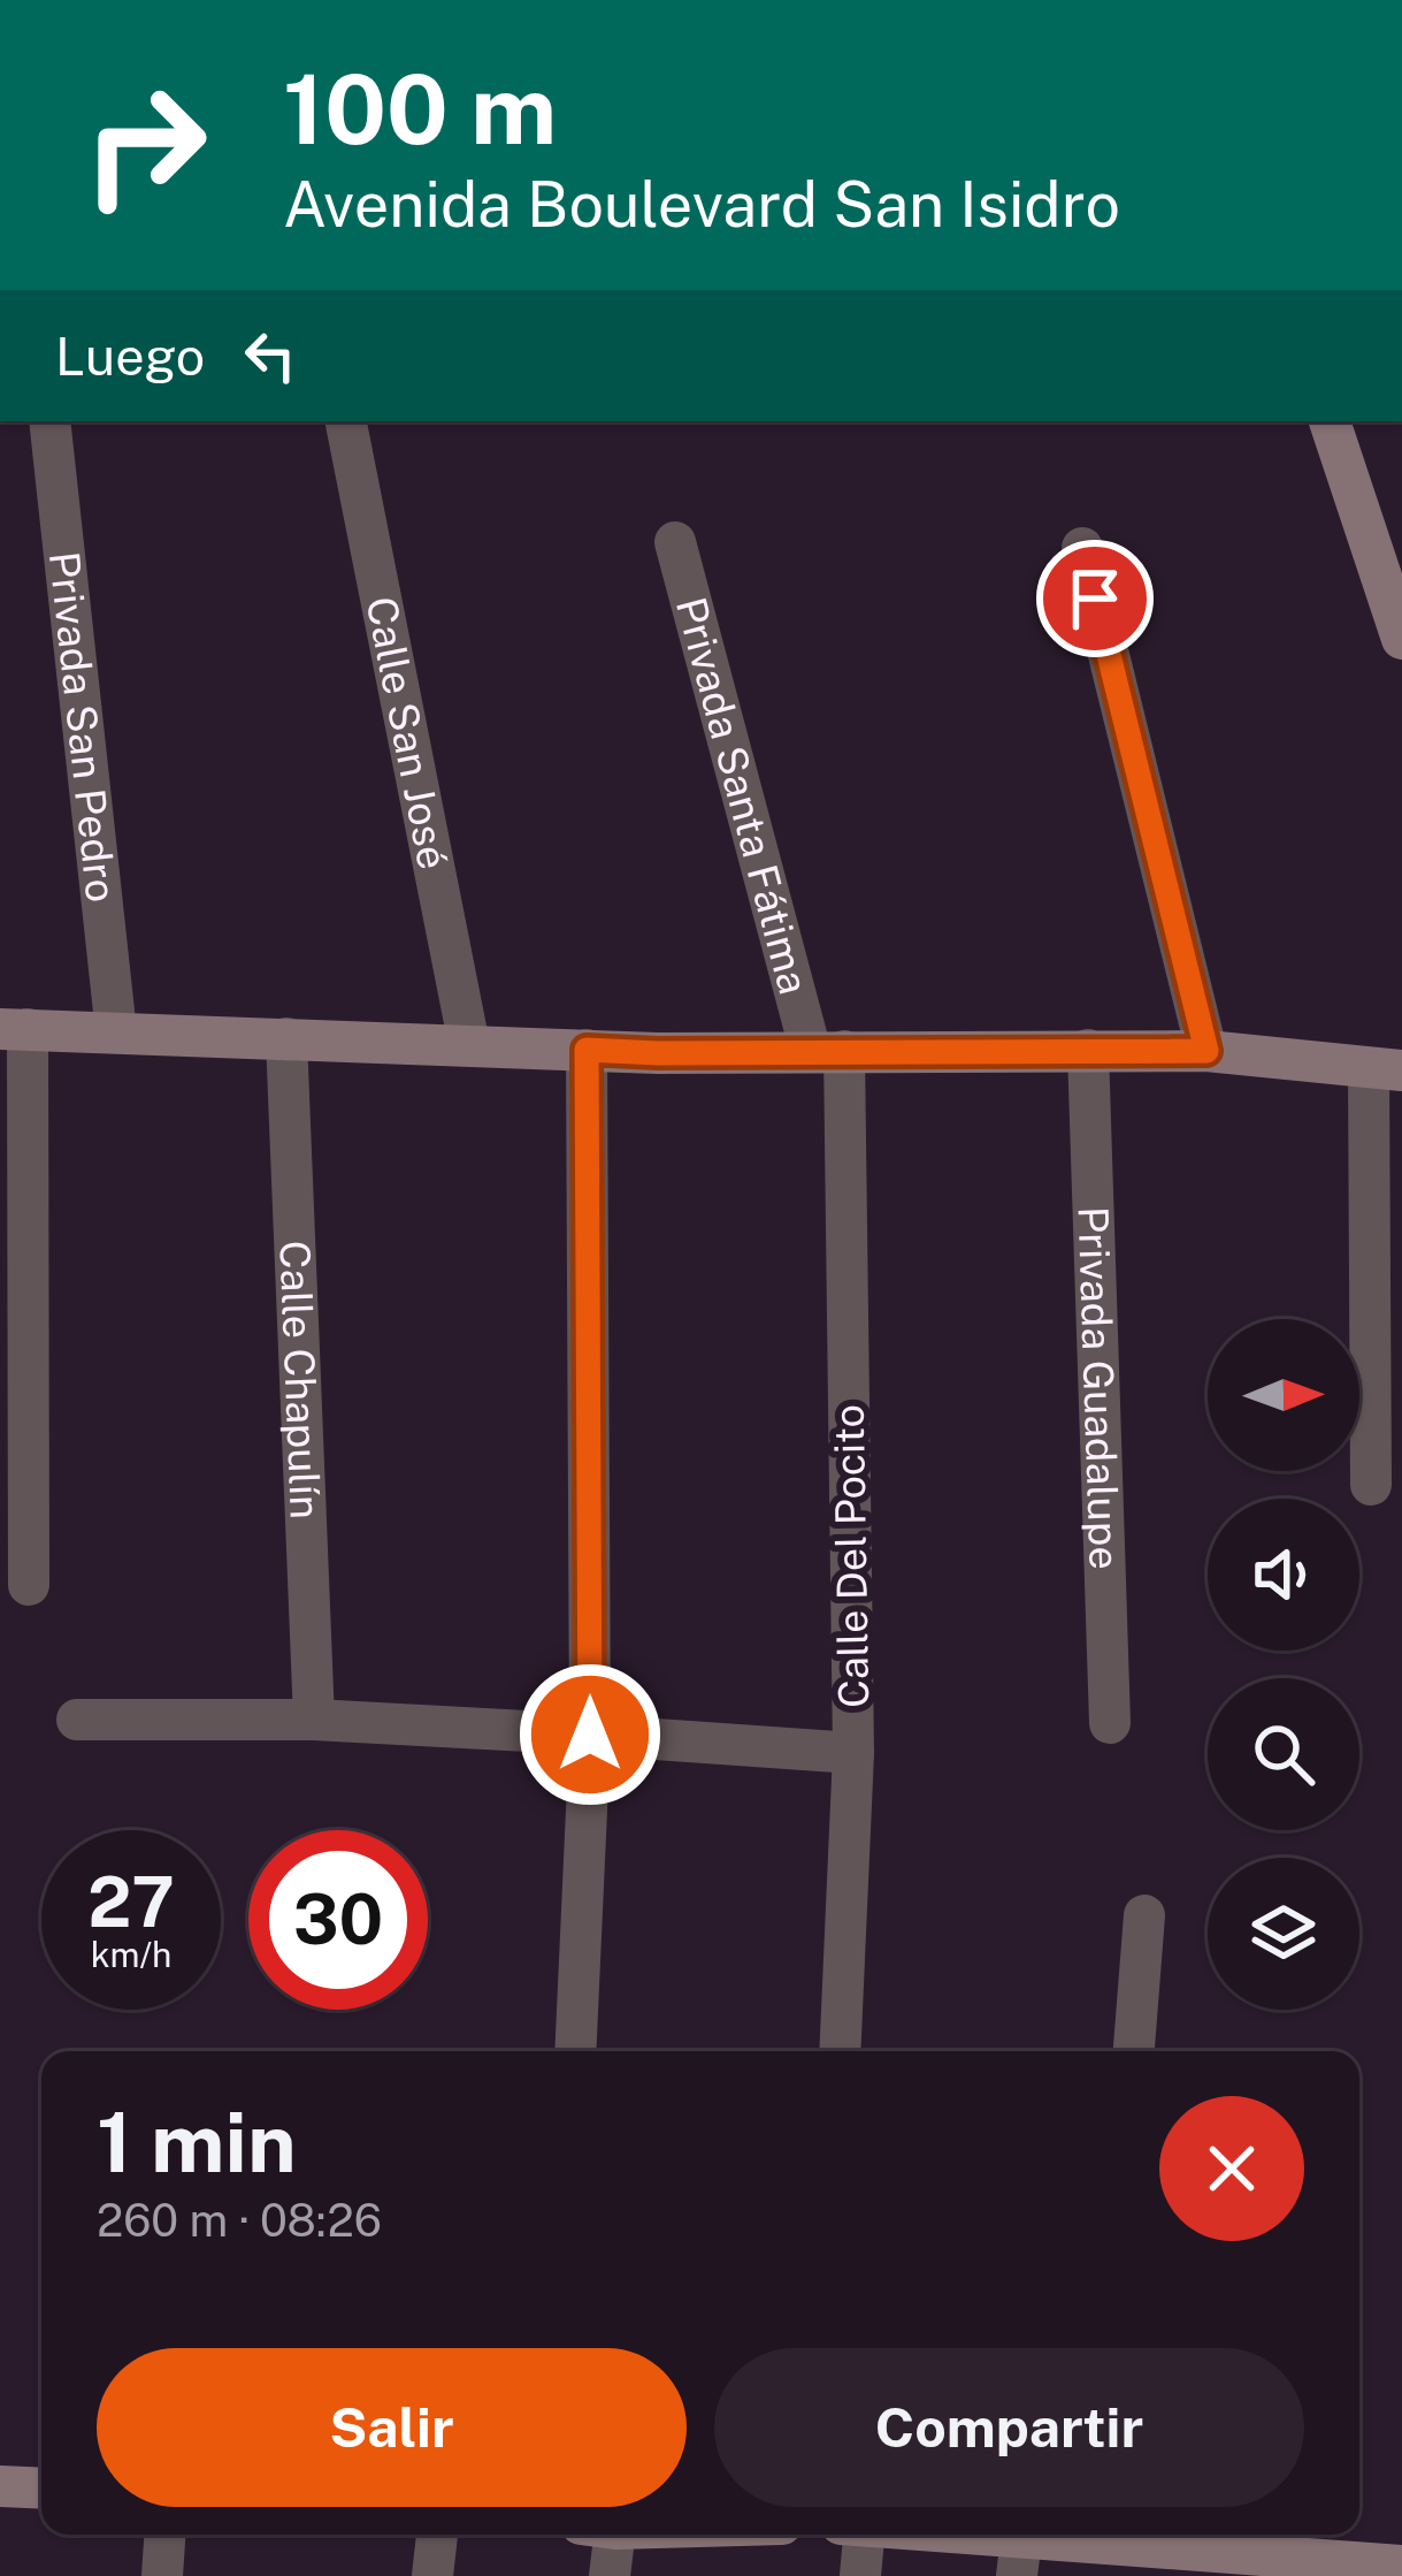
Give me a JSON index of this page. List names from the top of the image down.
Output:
{
  "streets": {
    "street": [
      "Privada San Pedro",
      "Calle San José",
      "Privada Santa Fátima",
      "Calle Chapulín",
      "Privada Guadalupe",
      "Calle Del Pocito"
    ]
  },
  "crossings": [
    ["Privada Santa Fátima", "Calle Del Pocito"]
  ],
  "north": "right",
  "page": {
    "turn": ["100 m", "Avenida Boulevard San Isidro"],
    "then": "Luego",
    "speed": "27 km/h",
    "limit": "30",
    "heading": ["1 min", "260 m · 08:26"],
    "buttons": ["Salir", "Compartir"]
  }
}
